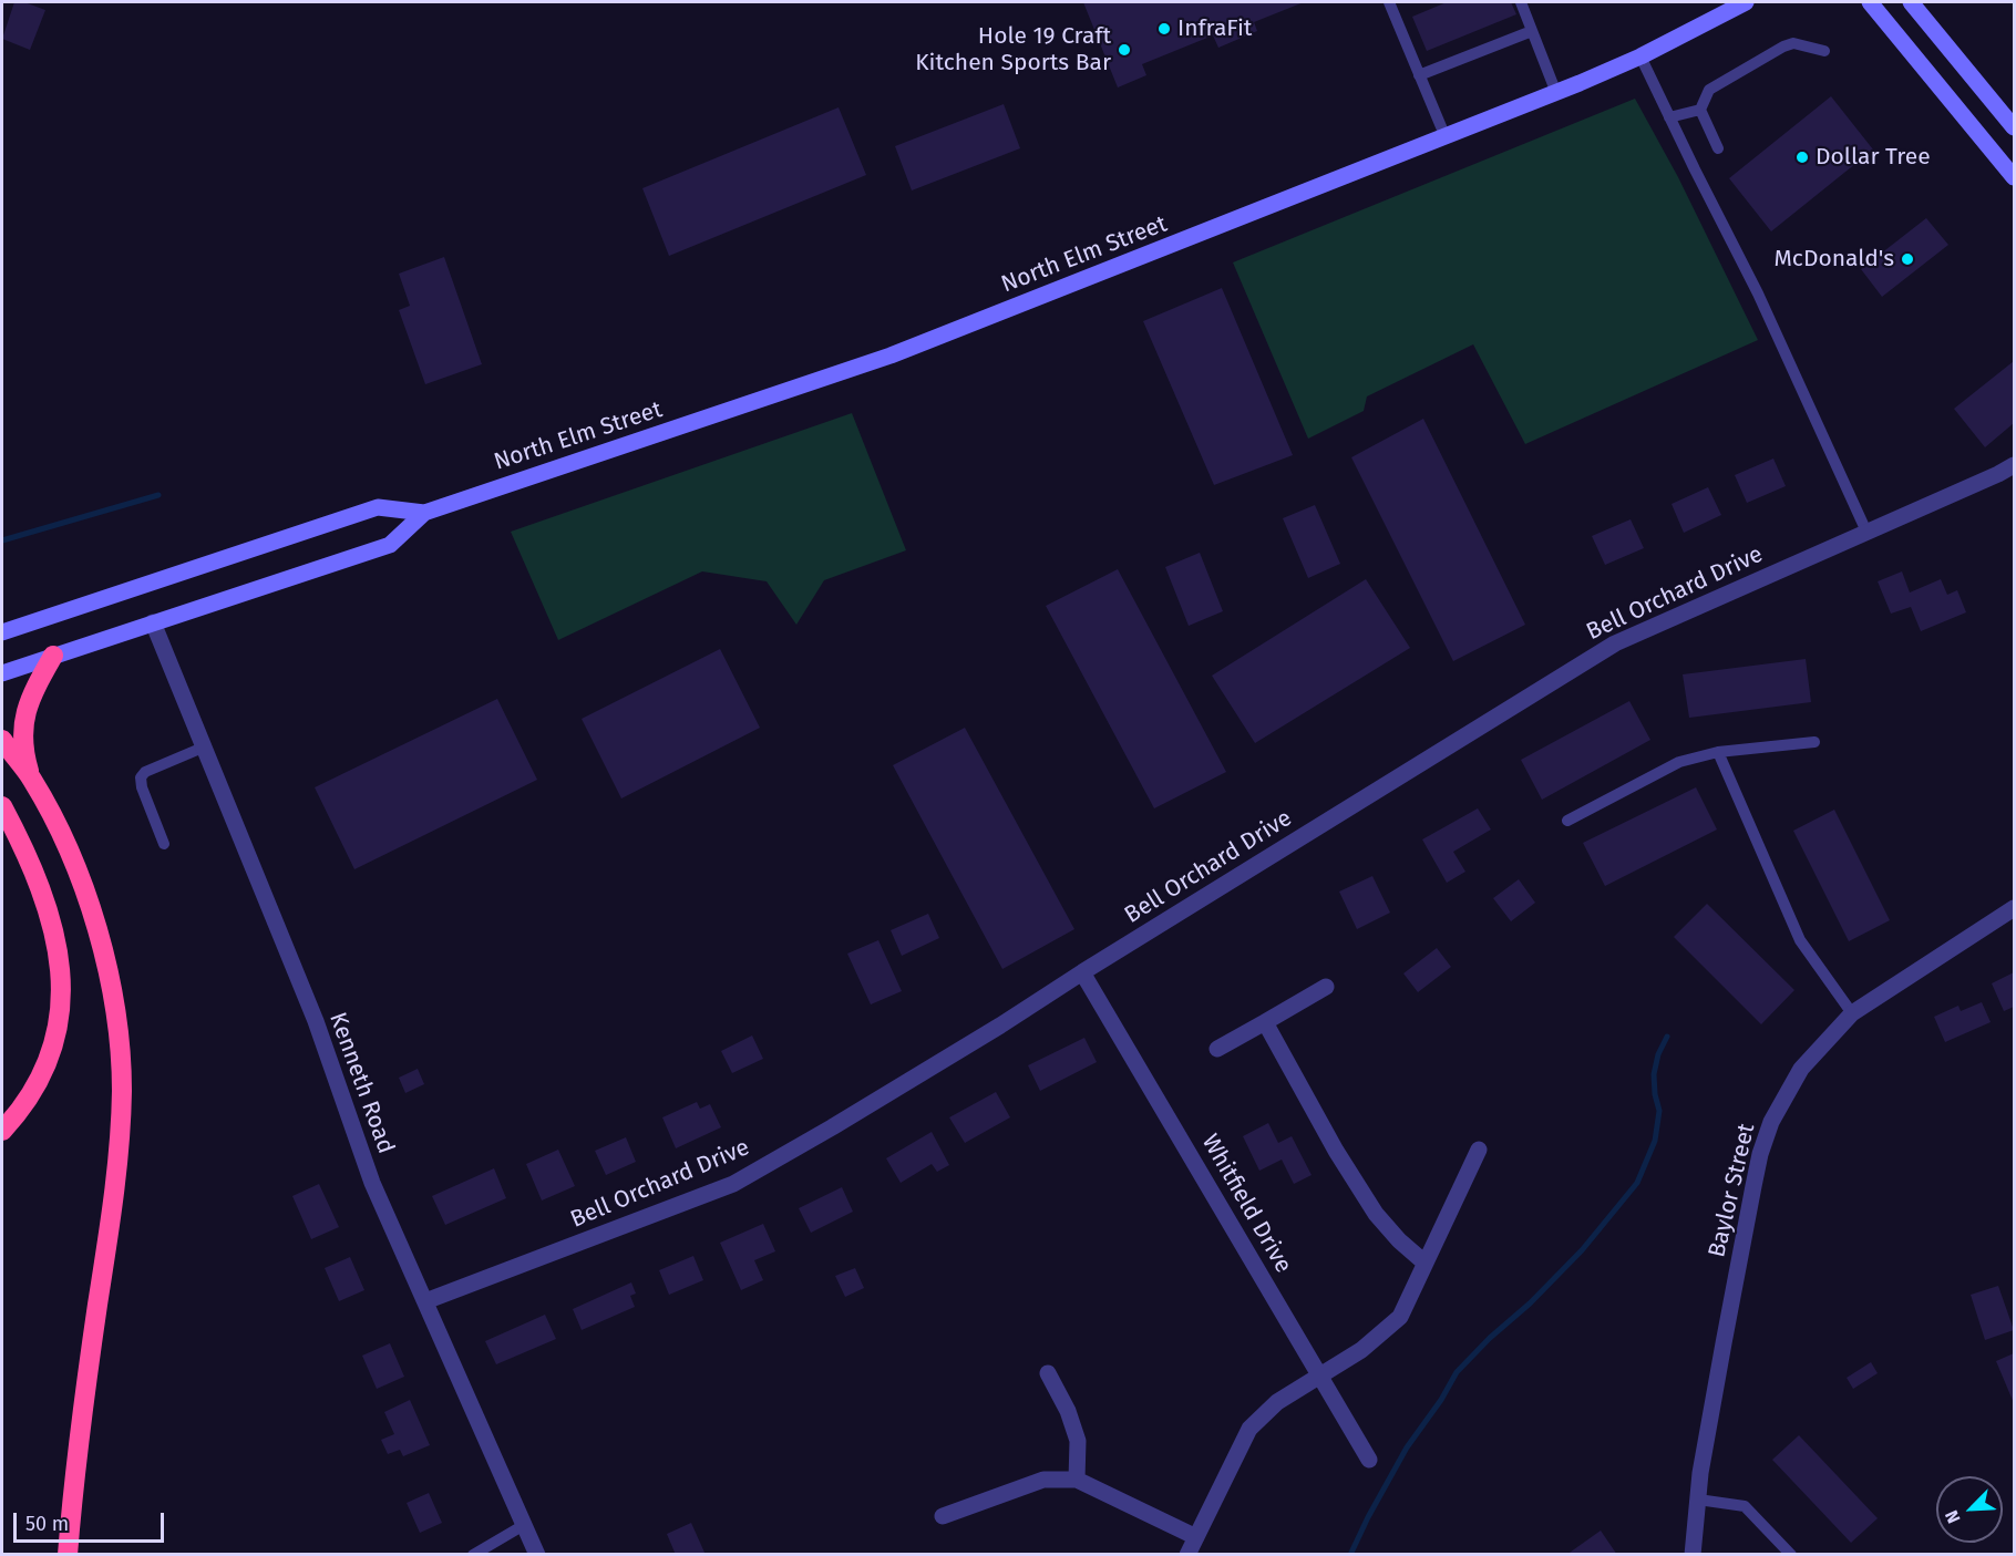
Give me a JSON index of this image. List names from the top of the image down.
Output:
{
  "streets": {
    "main road": ["North Elm Street"],
    "street": [
      "Bell Orchard Drive",
      "Kenneth Road",
      "Baylor Street",
      "Whitfield Drive"
    ]
  },
  "crossings": [
    ["North Elm Street", "Kenneth Road"],
    ["Bell Orchard Drive", "Kenneth Road"],
    ["Bell Orchard Drive", "Whitfield Drive"]
  ],
  "places": [
    "InfraFit",
    "Hole 19 Craft Kitchen Sports Bar",
    "Dollar Tree",
    "McDonald's"
  ],
  "scale_bar": "50 m",
  "north": "bottom left"
}
